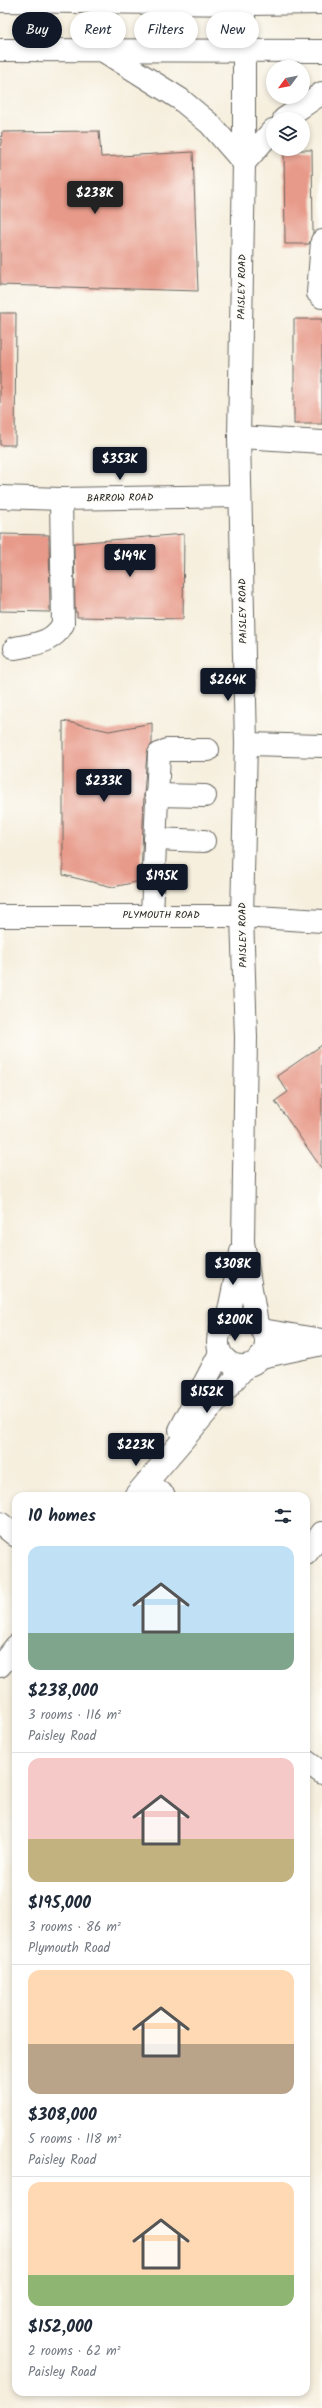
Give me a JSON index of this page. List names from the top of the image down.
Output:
{
  "streets": {
    "main road": ["PAISLEY ROAD", "BARROW ROAD", "PLYMOUTH ROAD"]
  },
  "crossings": [
    ["PAISLEY ROAD", "BARROW ROAD"],
    ["PAISLEY ROAD", "PLYMOUTH ROAD"]
  ],
  "north": "bottom left",
  "page": {
    "chip": [
      "Buy",
      "Rent",
      "Filters",
      "New"
    ],
    "price": [
      "$238K",
      "$353K",
      "$149K",
      "$264K",
      "$233K",
      "$195K",
      "$308K",
      "$200K",
      "$152K",
      "$223K"
    ],
    "heading": "10 homes",
    "list": [
      {
        "name": "$238,000",
        "note": "3 rooms · 116 m² · Paisley Road"
      },
      {
        "name": "$195,000",
        "note": "3 rooms · 86 m² · Plymouth Road"
      },
      {
        "name": "$308,000",
        "note": "5 rooms · 118 m² · Paisley Road"
      },
      {
        "name": "$152,000",
        "note": "2 rooms · 62 m² · Paisley Road"
      }
    ]
  }
}
